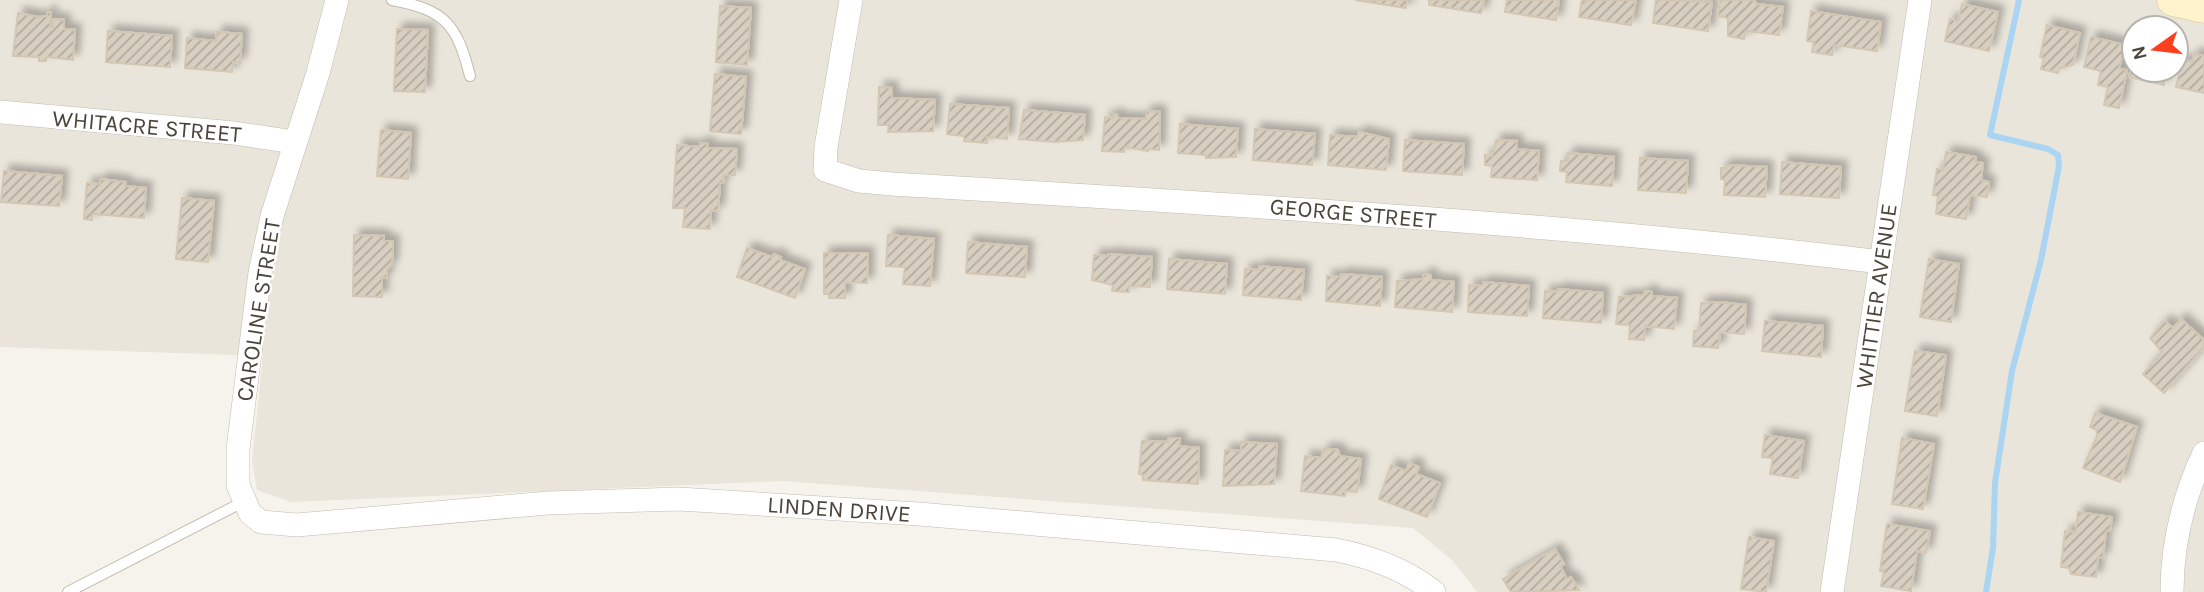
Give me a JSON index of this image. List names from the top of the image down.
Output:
{
  "streets": {
    "street": [
      "WHITACRE STREET",
      "GEORGE STREET",
      "WHITTIER AVENUE",
      "CAROLINE STREET",
      "LINDEN DRIVE"
    ]
  },
  "crossings": [
    ["WHITACRE STREET", "CAROLINE STREET"],
    ["GEORGE STREET", "WHITTIER AVENUE"],
    ["CAROLINE STREET", "LINDEN DRIVE"]
  ],
  "north": "left"
}
